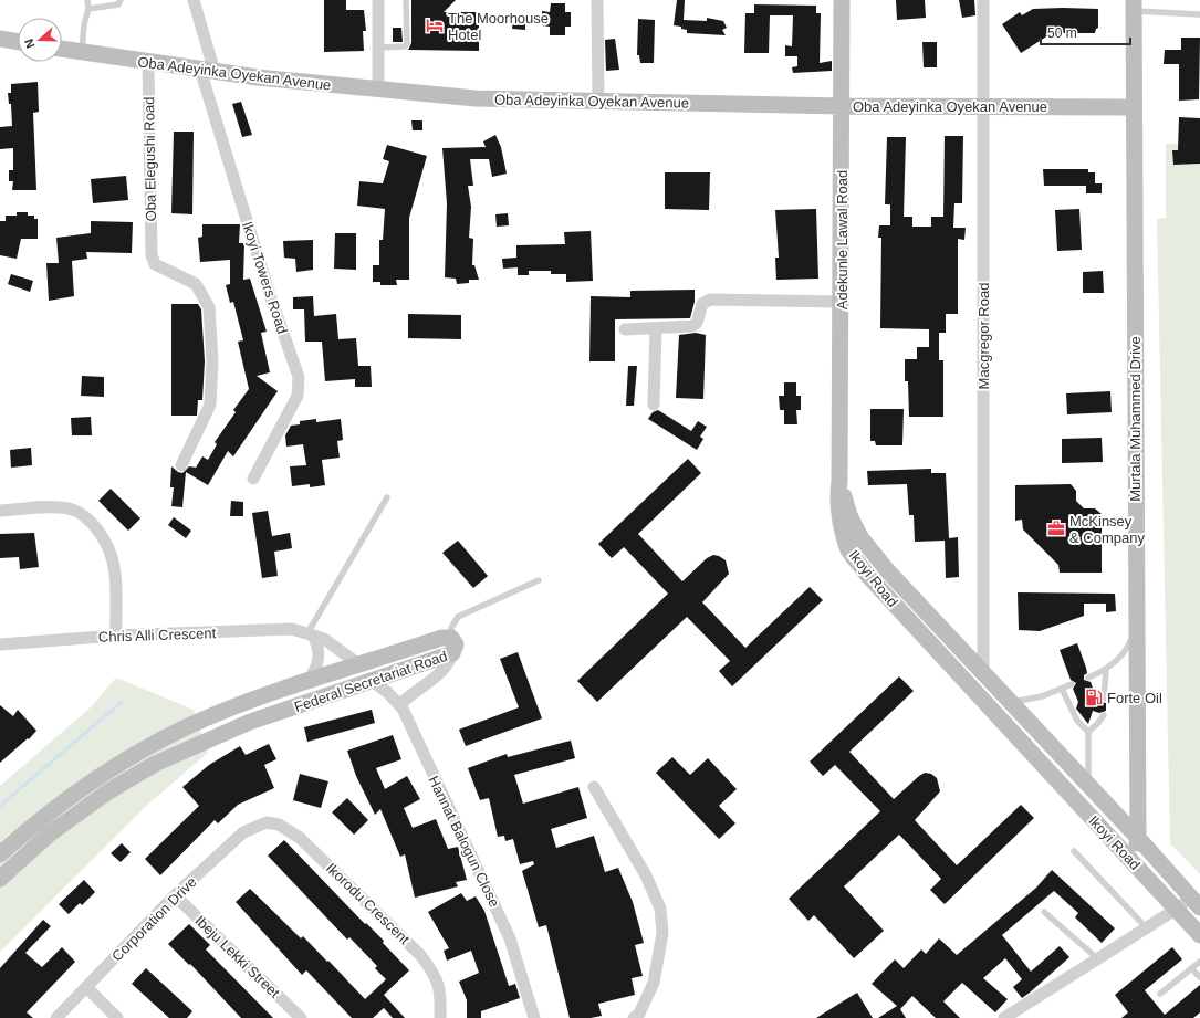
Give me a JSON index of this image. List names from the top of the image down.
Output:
{
  "streets": {
    "main road": [
      "Oba Adeyinka Oyekan Avenue",
      "Adekunle Lawal Road",
      "Murtala Muhammed Drive",
      "Ikoyi Road",
      "Federal Secretariat Road"
    ],
    "street": [
      "Oba Elegushi Road",
      "Ikoyi Towers Road",
      "Macgregor Road",
      "Chris Alli Crescent",
      "Hannat Balogun Close",
      "Ikorodu Crescent",
      "Corporation Drive",
      "Ibeju Lekki Street"
    ]
  },
  "crossings": [
    ["Oba Adeyinka Oyekan Avenue", "Oba Elegushi Road"],
    ["Oba Adeyinka Oyekan Avenue", "Adekunle Lawal Road"],
    ["Oba Adeyinka Oyekan Avenue", "Ikoyi Towers Road"],
    ["Oba Adeyinka Oyekan Avenue", "Macgregor Road"],
    ["Oba Adeyinka Oyekan Avenue", "Murtala Muhammed Drive"],
    ["Macgregor Road", "Ikoyi Road"],
    ["Murtala Muhammed Drive", "Ikoyi Road"],
    ["Chris Alli Crescent", "Federal Secretariat Road"],
    ["Federal Secretariat Road", "Hannat Balogun Close"],
    ["Ikorodu Crescent", "Corporation Drive"],
    ["Corporation Drive", "Ibeju Lekki Street"]
  ],
  "places": {
    "hotel": ["The Moorhouse Hotel"],
    "office": ["McKinsey & Company"],
    "fuel station": ["Forte Oil"]
  },
  "scale_bar": "50 m",
  "north": "left"
}
